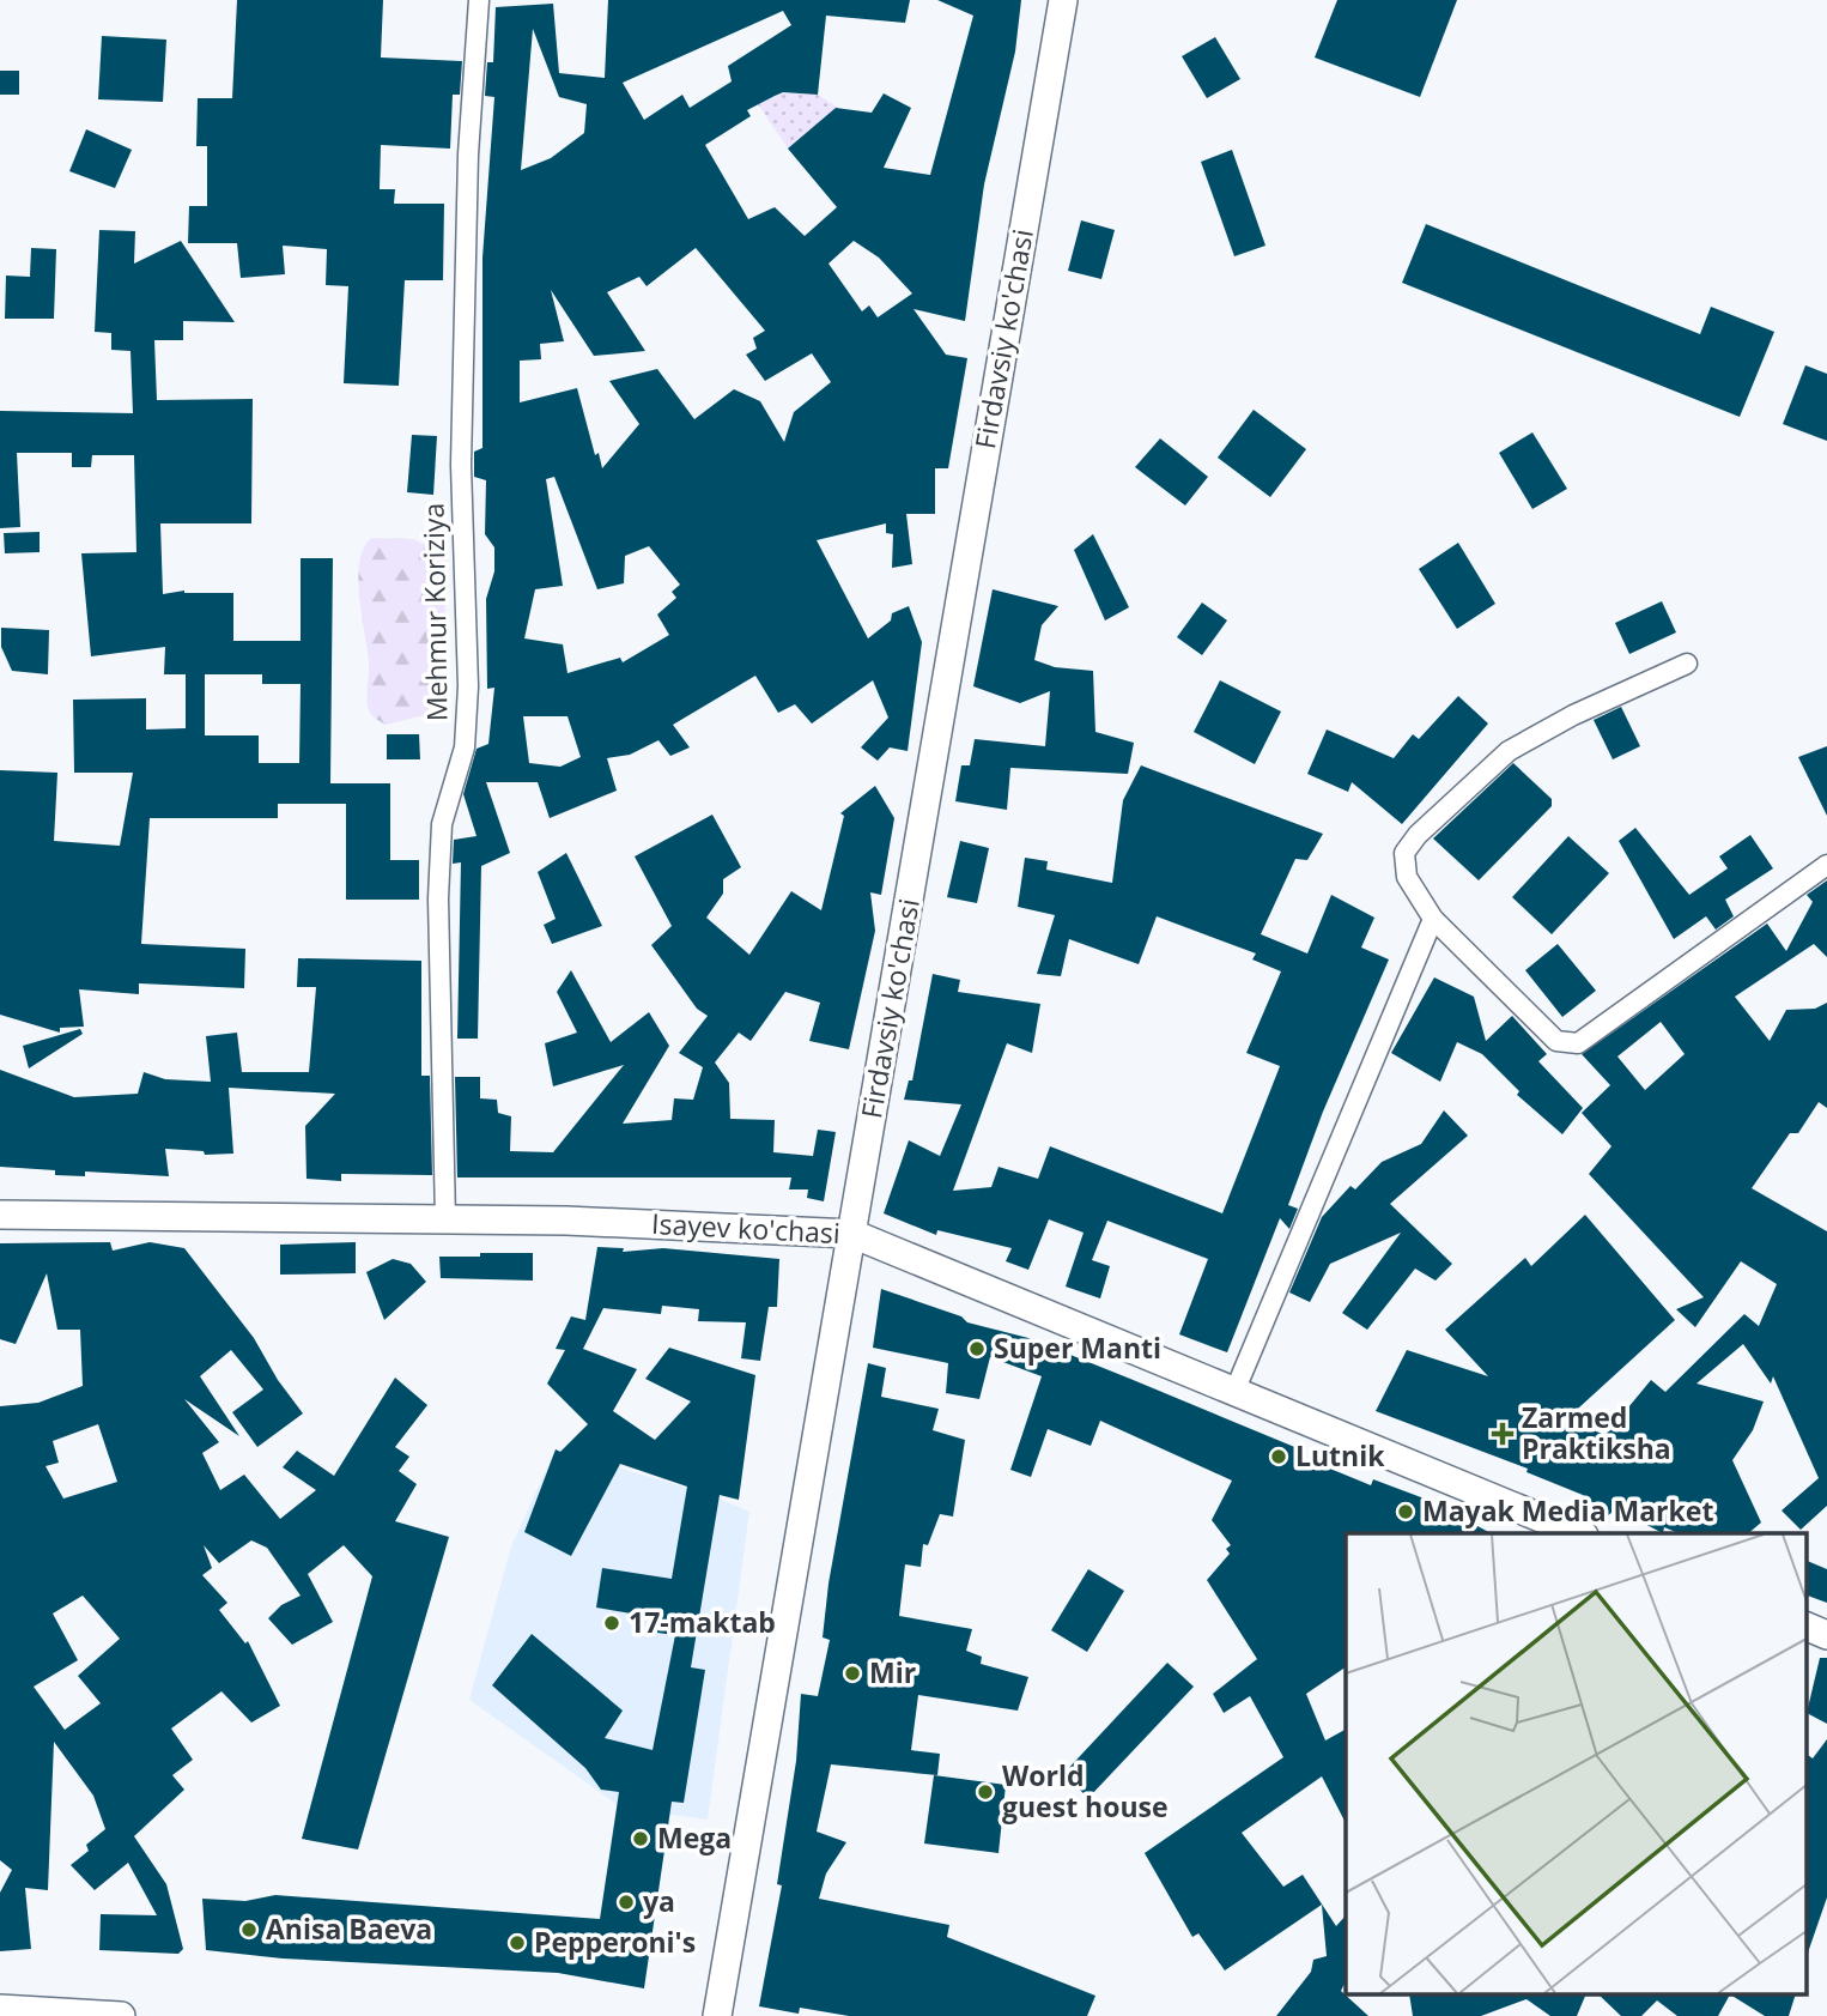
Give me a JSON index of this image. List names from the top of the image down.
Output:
{
  "streets": {
    "main road": ["Firdavsiy ko'chasi", "Isayev ko'chasi"],
    "street": ["Mehmur Koriziya"]
  },
  "crossings": [
    ["Firdavsiy ko'chasi", "Isayev ko'chasi"],
    ["Mehmur Koriziya", "Isayev ko'chasi"]
  ],
  "places": {
    "other": [
      "Super Manti",
      "Lutnik",
      "Mayak Media Market",
      "17-maktab",
      "Mir",
      "World guest house",
      "Mega",
      "ya",
      "Anisa Baeva",
      "Pepperoni's"
    ],
    "health": ["Zarmed Praktiksha"]
  }
}
